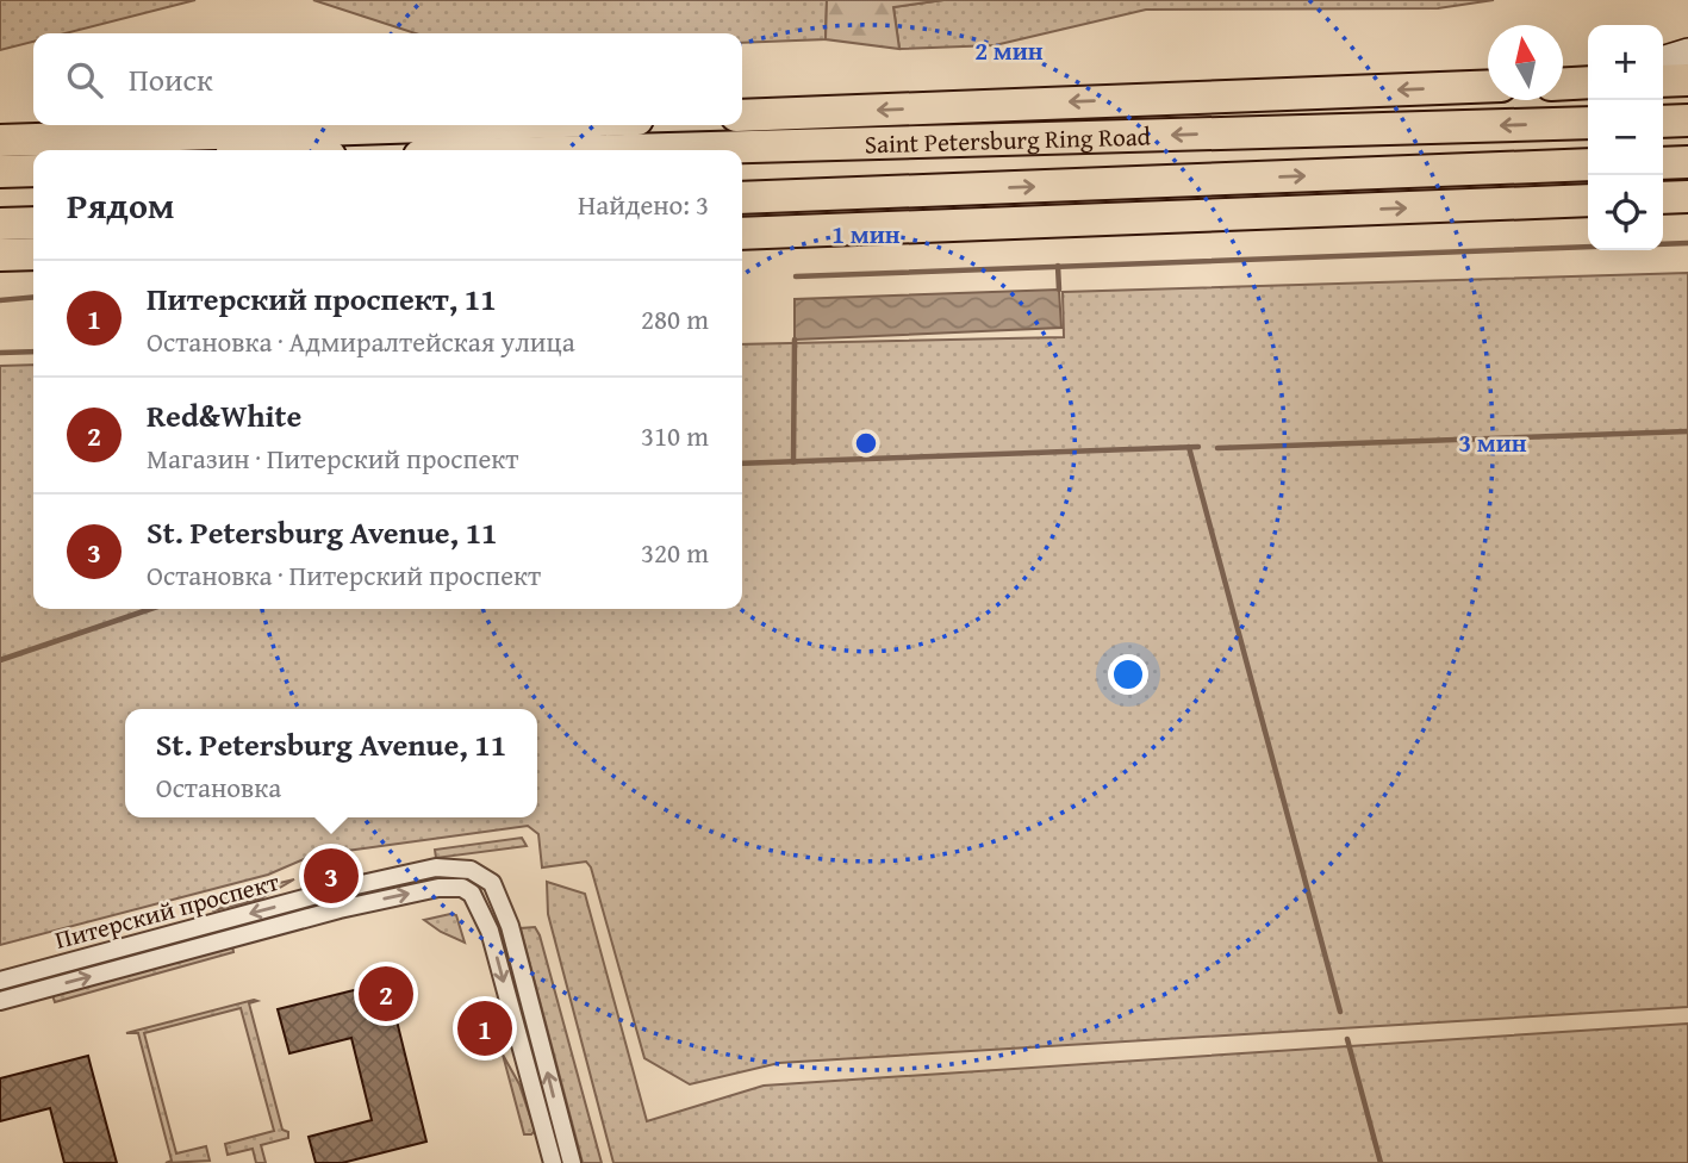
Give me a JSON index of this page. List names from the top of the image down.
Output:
{
  "streets": {
    "highway": ["Saint Petersburg Ring Road"],
    "street": ["Питерский проспект"]
  },
  "north": "top",
  "page": {
    "map_buttons": ["+", "−"],
    "search": "Поиск",
    "heading": ["Рядом", "Найдено: 3"],
    "list": [
      {
        "mark": "1",
        "name": "Питерский проспект, 11",
        "note": "Остановка · Адмиралтейская улица",
        "value": "280 m"
      },
      {
        "mark": "2",
        "name": "Red&White",
        "note": "Магазин · Питерский проспект",
        "value": "310 m"
      },
      {
        "mark": "3",
        "name": "St. Petersburg Avenue, 11",
        "note": "Остановка · Питерский проспект",
        "value": "320 m"
      }
    ],
    "popup": ["St. Petersburg Avenue, 11", "Остановка"],
    "pins": ["3", "2", "1"]
  },
  "rings": ["2 мин", "1 мин", "3 мин"]
}
